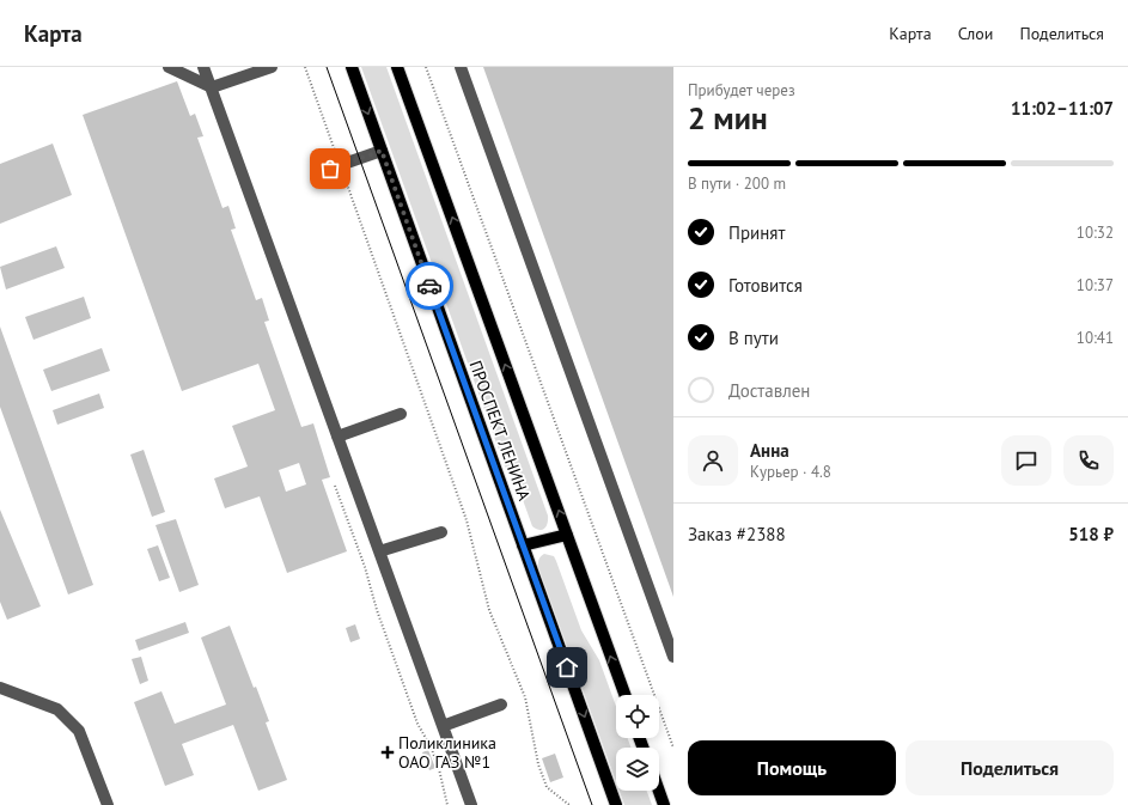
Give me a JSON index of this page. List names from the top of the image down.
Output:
{
  "streets": {
    "main road": ["ПРОСПЕКТ ЛЕНИНА"]
  },
  "places": {
    "health": ["Поликлиника ОАО ГАЗ №1"]
  },
  "page": {
    "header": "Карта",
    "nav": ["Карта", "Слои", "Поделиться"],
    "heading": ["2 мин", "Прибудет через", "11:02–11:07"],
    "panel": [
      "Анна",
      "Курьер · 4.8",
      "Заказ #2388",
      "518 ₽"
    ],
    "bar": "В пути · 200 m",
    "list": [
      ["Принят", "10:32"],
      ["Готовится", "10:37"],
      ["В пути", "10:41"],
      "Доставлен"
    ],
    "buttons": ["Помощь", "Поделиться"]
  }
}
